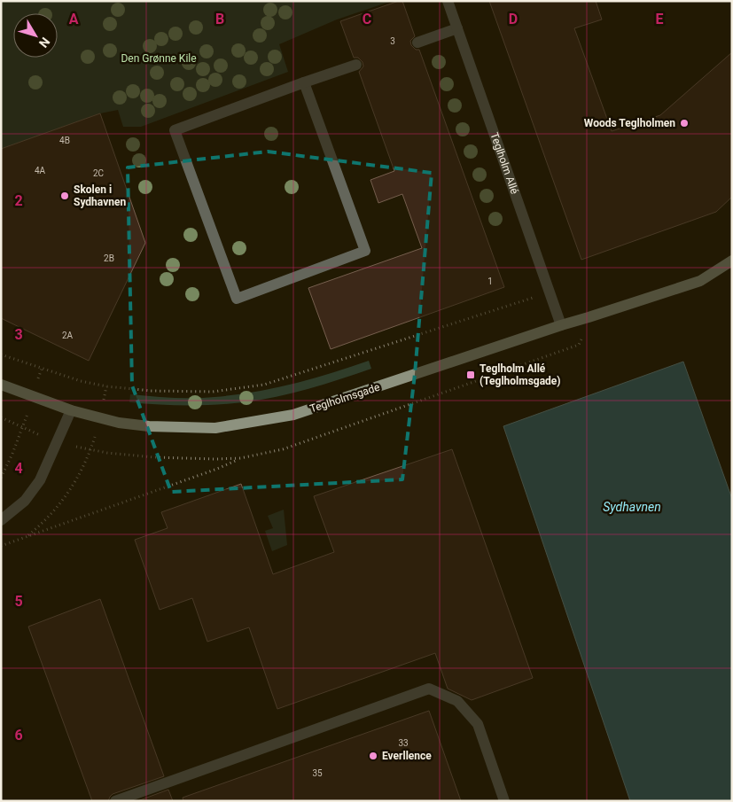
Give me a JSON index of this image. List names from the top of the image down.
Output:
{
  "streets": {
    "street": ["Teglholm Allé", "Teglholmsgade"]
  },
  "crossings": [
    ["Teglholm Allé", "Teglholmsgade"]
  ],
  "water": ["Sydhavnen"],
  "parks": ["Den Grønne Kile"],
  "places": {
    "other": ["Woods Teglholmen", "Skolen i Sydhavnen", "Everllence"],
    "transit": ["Teglholm Allé (Teglholmsgade)"]
  },
  "house_numbers": [
    "3",
    "4B",
    "4A",
    "2C",
    "2B",
    "1",
    "2A",
    "33",
    "35"
  ],
  "north": "bottom right",
  "grid": {
    "columns": [
      "A",
      "B",
      "C",
      "D",
      "E"
    ],
    "rows": [
      "2",
      "3",
      "4",
      "5",
      "6"
    ]
  }
}
